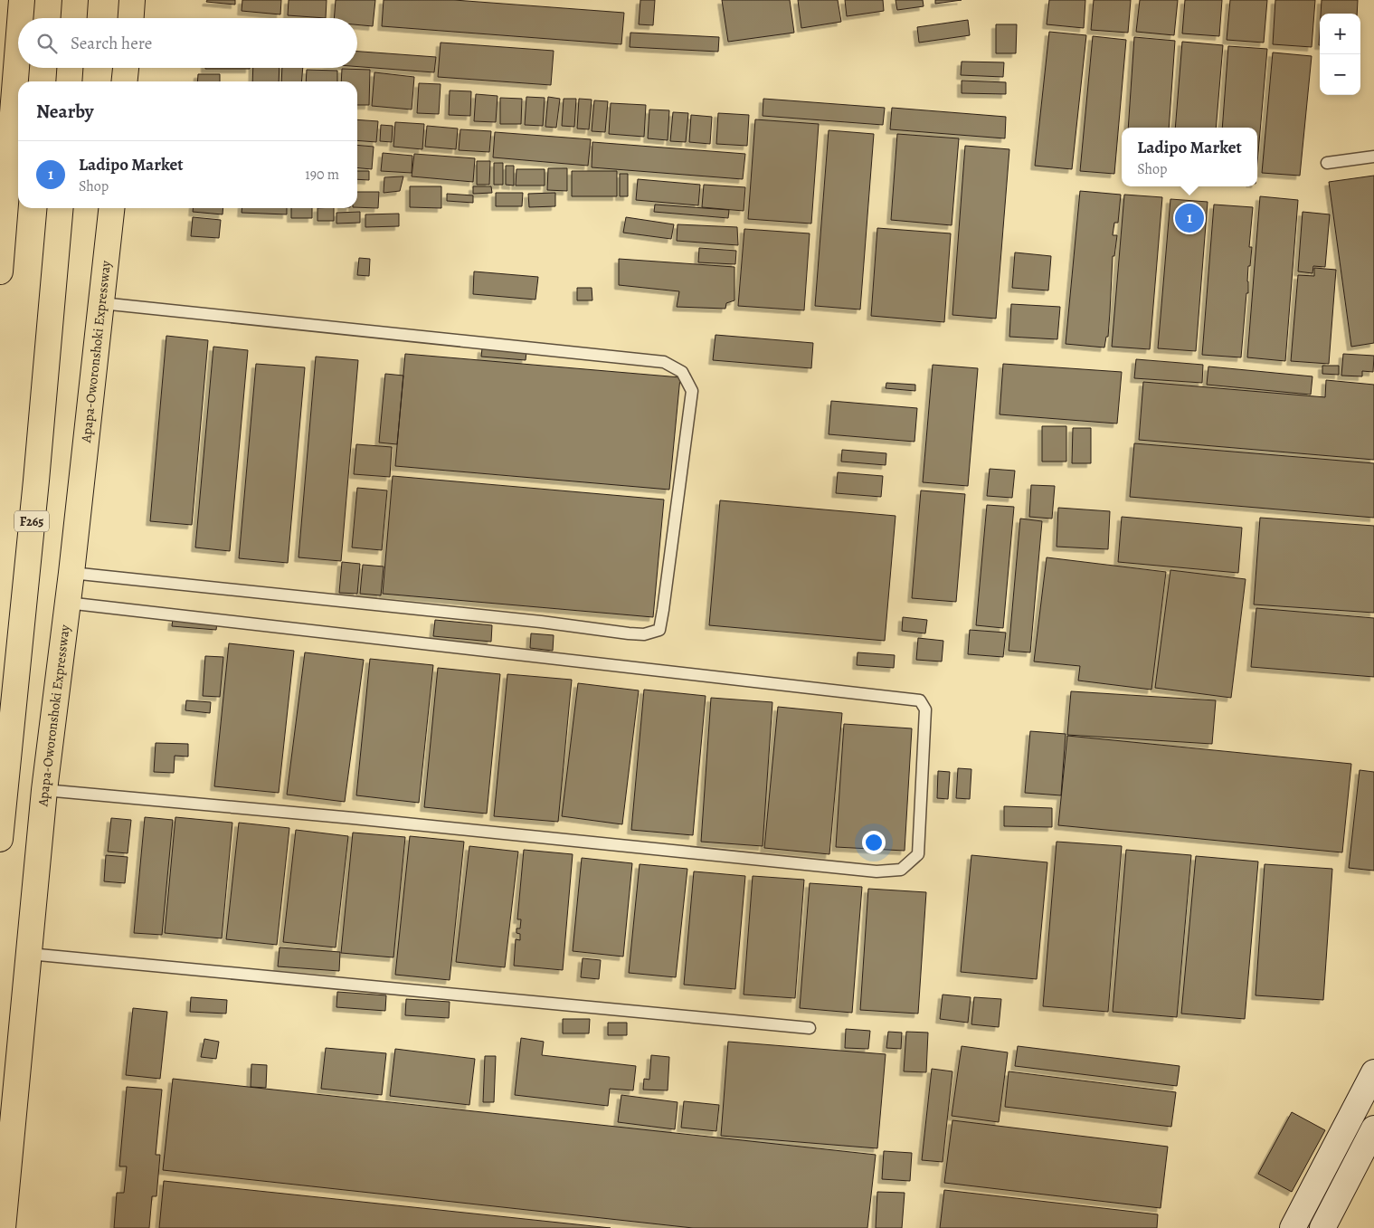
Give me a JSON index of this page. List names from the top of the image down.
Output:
{
  "streets": {
    "main road": ["Apapa-Oworonshoki Expressway", "F265"]
  },
  "page": {
    "map_buttons": ["+", "−"],
    "search": "Search here",
    "heading": "Nearby",
    "popup": ["Ladipo Market", "Shop"],
    "list": [
      {
        "mark": "1",
        "name": "Ladipo Market",
        "note": "Shop",
        "value": "190 m"
      }
    ],
    "pins": "1"
  }
}
